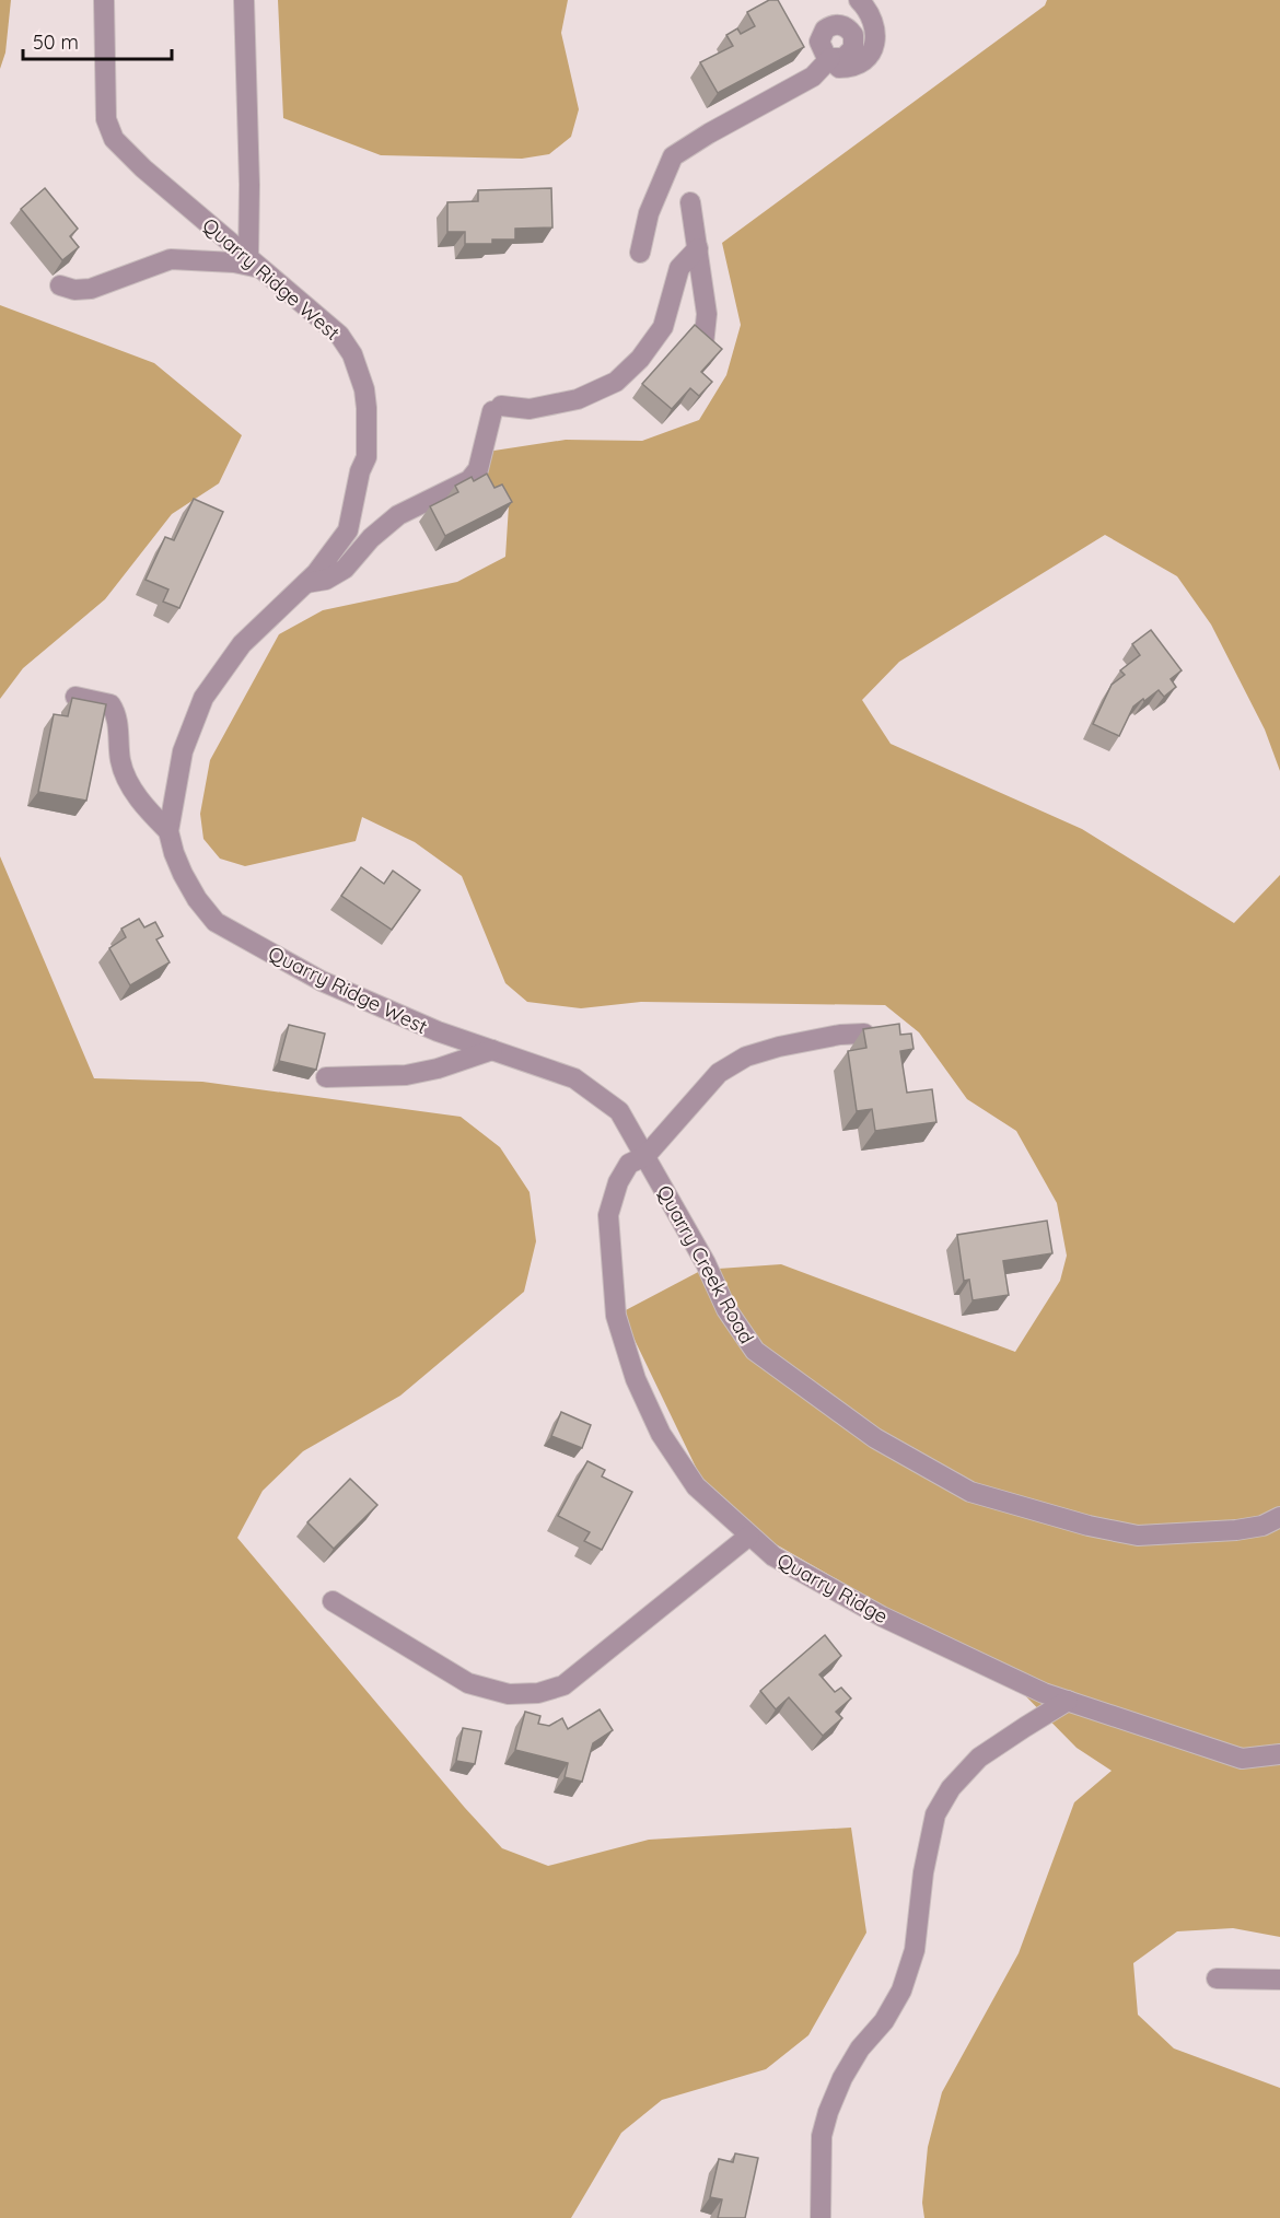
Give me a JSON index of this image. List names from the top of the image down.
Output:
{
  "streets": {
    "street": ["Quarry Ridge West", "Quarry Creek Road", "Quarry Ridge"]
  },
  "crossings": [
    ["Quarry Ridge West", "Quarry Creek Road"],
    ["Quarry Ridge West", "Quarry Ridge"],
    ["Quarry Creek Road", "Quarry Ridge"]
  ],
  "scale_bar": "50 m"
}
